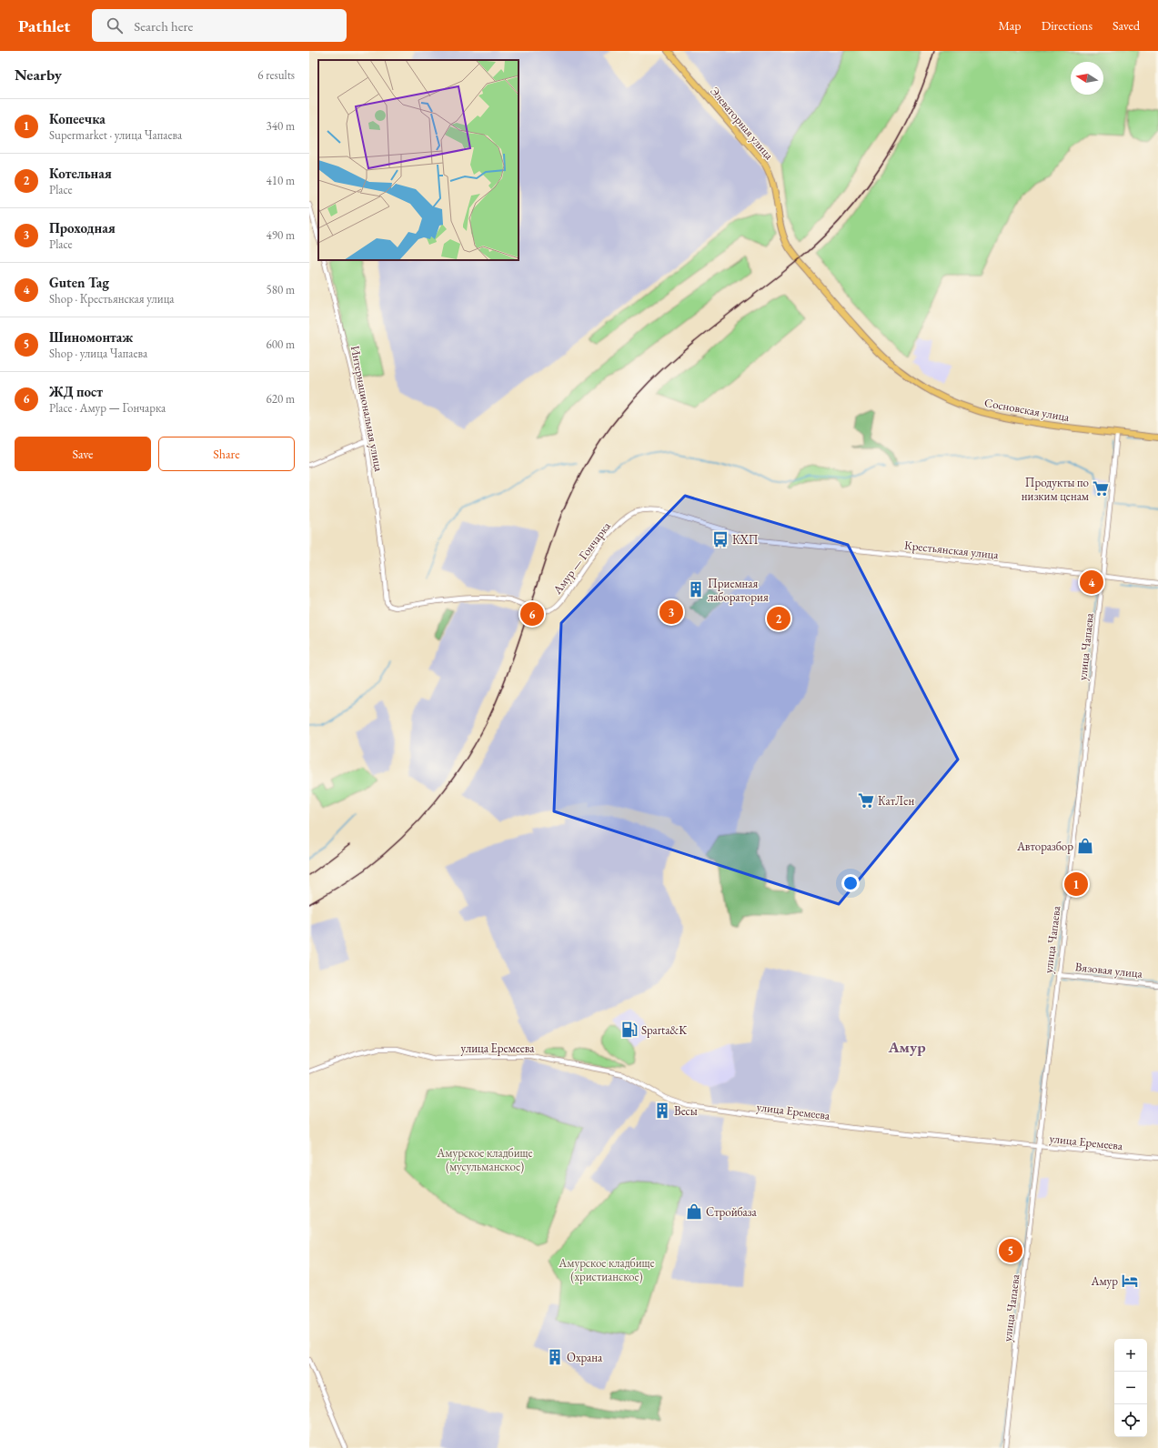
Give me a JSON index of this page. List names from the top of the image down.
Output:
{
  "streets": {
    "main road": ["Элеваторная улица", "Сосновская улица"],
    "street": [
      "Интернациональная улица",
      "Крестьянская улица",
      "Амур — Гончарка",
      "улица Чапаева",
      "Вязовая улица",
      "улица Еремеева"
    ]
  },
  "crossings": [
    ["Элеваторная улица", "Сосновская улица"],
    ["Интернациональная улица", "Амур — Гончарка"],
    ["Сосновская улица", "улица Чапаева"],
    ["Крестьянская улица", "Амур — Гончарка"],
    ["Крестьянская улица", "улица Чапаева"],
    ["улица Чапаева", "Вязовая улица"],
    ["улица Чапаева", "улица Еремеева"]
  ],
  "districts": ["Амур"],
  "parks": ["Амурское кладбище (мусульманское)", "Амурское кладбище (христианское)"],
  "places": {
    "supermarket": ["Продукты по низким ценам", "КатЛен"],
    "bus stop": ["КХП"],
    "building": ["Приемная лаборатория", "Весы", "Охрана"],
    "shop": ["Авторазбор", "Стройбаза"],
    "fuel station": ["Sparta&K"],
    "hotel": ["Амур"]
  },
  "north": "left",
  "page": {
    "header": "Pathlet",
    "search": "Search here",
    "nav": ["Map", "Directions", "Saved"],
    "heading": ["Nearby", "6 results"],
    "list": [
      {
        "mark": "1",
        "name": "Копеечка",
        "note": "Supermarket · улица Чапаева",
        "value": "340 m"
      },
      {
        "mark": "2",
        "name": "Котельная",
        "note": "Place",
        "value": "410 m"
      },
      {
        "mark": "3",
        "name": "Проходная",
        "note": "Place",
        "value": "490 m"
      },
      {
        "mark": "4",
        "name": "Guten Tag",
        "note": "Shop · Крестьянская улица",
        "value": "580 m"
      },
      {
        "mark": "5",
        "name": "Шиномонтаж",
        "note": "Shop · улица Чапаева",
        "value": "600 m"
      },
      {
        "mark": "6",
        "name": "ЖД пост",
        "note": "Place · Амур — Гончарка",
        "value": "620 m"
      }
    ],
    "buttons": ["Save", "Share"],
    "pins": [
      "4",
      "3",
      "6",
      "2",
      "1",
      "5"
    ],
    "map_buttons": ["+", "−"]
  }
}
